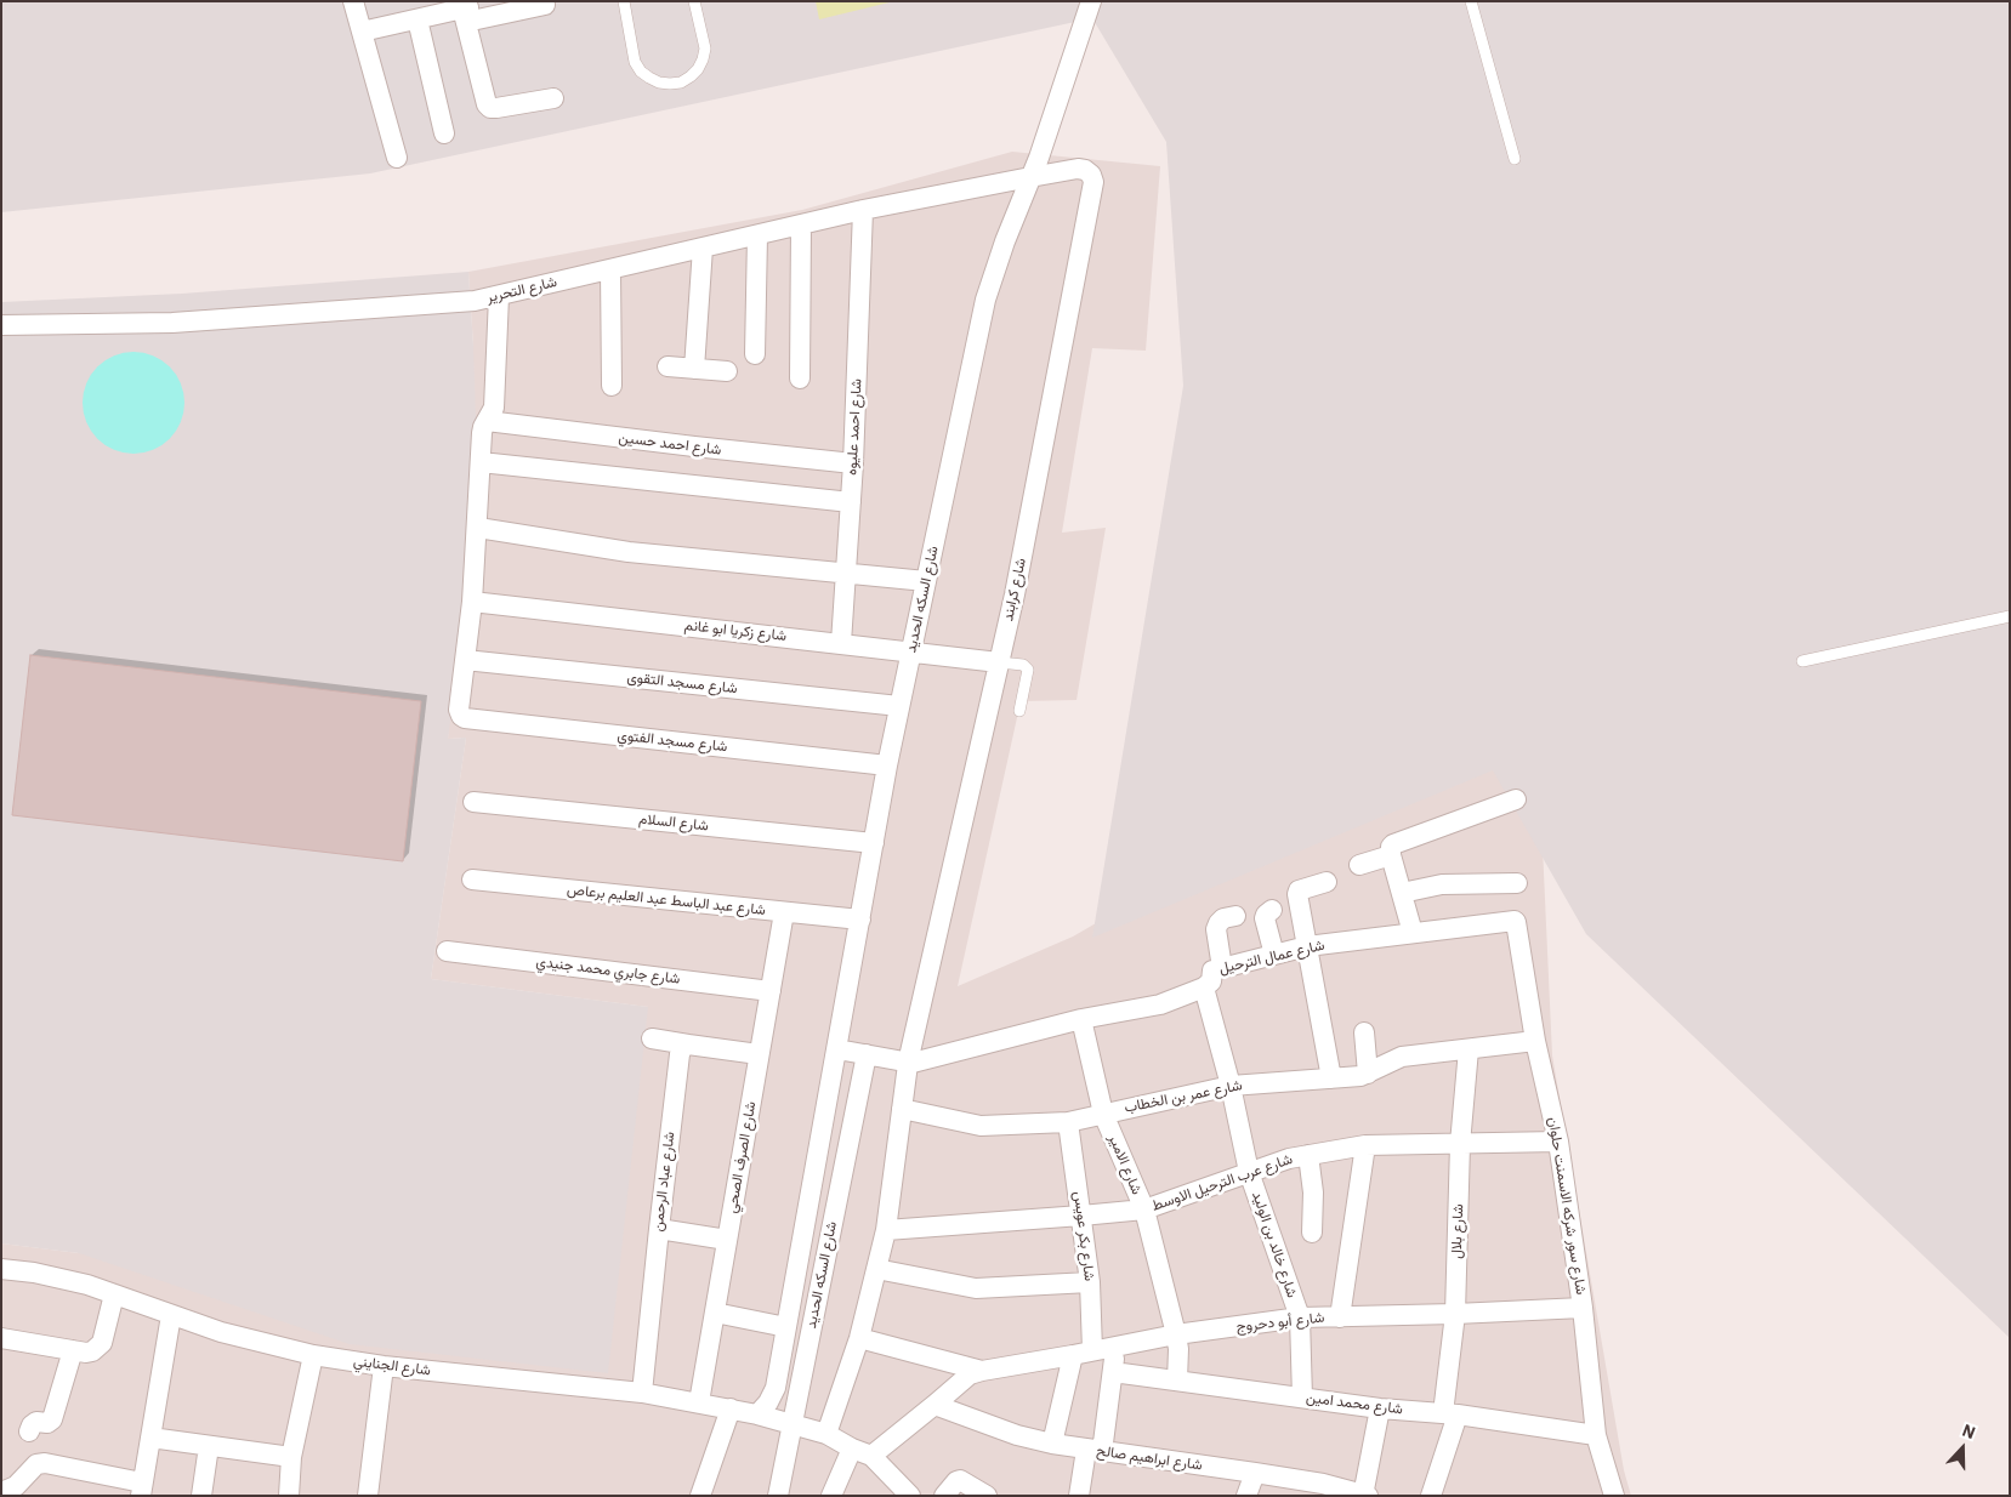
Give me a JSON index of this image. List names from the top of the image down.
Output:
{
  "streets": {
    "street": [
      "شارع التحرير",
      "شارع احمد عليوه",
      "شارع احمد حسين",
      "شارع كرابند",
      "شارع السكه الحديد",
      "شارع زكريا ابو غانم",
      "شارع مسجد التقوى",
      "شارع مسجد الفتوي",
      "شارع السلام",
      "شارع عبد الباسط عبد العليم برعاص",
      "شارع عمال الترحيل",
      "شارع جابري محمد جنيدي",
      "شارع عمر بن الخطاب",
      "شارع الصرف الصحي",
      "شارع الامير",
      "شارع عباد الرحمن",
      "شارع عرب الترحيل الاوسط",
      "شارع سور شركه الاسمنت حلوان",
      "شارع بلال",
      "شارع بكر عويس",
      "شارع خالد بن الوليد",
      "شارع أبو دحروج",
      "شارع الجنايني",
      "شارع محمد امين",
      "شارع ابراهيم صالح"
    ]
  },
  "crossings": [
    ["شارع التحرير", "شارع احمد عليوه"],
    ["شارع التحرير", "شارع كرابند"],
    ["شارع التحرير", "شارع السكه الحديد"],
    ["شارع احمد عليوه", "شارع احمد حسين"],
    ["شارع احمد عليوه", "شارع زكريا ابو غانم"],
    ["شارع كرابند", "شارع السكه الحديد"],
    ["شارع كرابند", "شارع زكريا ابو غانم"],
    ["شارع كرابند", "شارع عمال الترحيل"],
    ["شارع السكه الحديد", "شارع زكريا ابو غانم"],
    ["شارع السكه الحديد", "شارع مسجد التقوى"],
    ["شارع السكه الحديد", "شارع مسجد الفتوي"],
    ["شارع السكه الحديد", "شارع السلام"],
    ["شارع السكه الحديد", "شارع عبد الباسط عبد العليم برعاص"],
    ["شارع السكه الحديد", "شارع الجنايني"],
    ["شارع مسجد التقوى", "شارع مسجد الفتوي"],
    ["شارع عبد الباسط عبد العليم برعاص", "شارع الصرف الصحي"],
    ["شارع عمال الترحيل", "شارع الامير"],
    ["شارع عمال الترحيل", "شارع سور شركه الاسمنت حلوان"],
    ["شارع عمال الترحيل", "شارع خالد بن الوليد"],
    ["شارع جابري محمد جنيدي", "شارع الصرف الصحي"],
    ["شارع عمر بن الخطاب", "شارع الامير"],
    ["شارع عمر بن الخطاب", "شارع سور شركه الاسمنت حلوان"],
    ["شارع عمر بن الخطاب", "شارع بلال"],
    ["شارع عمر بن الخطاب", "شارع بكر عويس"],
    ["شارع عمر بن الخطاب", "شارع خالد بن الوليد"],
    ["شارع الصرف الصحي", "شارع الجنايني"],
    ["شارع الامير", "شارع عرب الترحيل الاوسط"],
    ["شارع الامير", "شارع أبو دحروج"],
    ["شارع الامير", "شارع محمد امين"],
    ["شارع عباد الرحمن", "شارع الجنايني"],
    ["شارع عرب الترحيل الاوسط", "شارع سور شركه الاسمنت حلوان"],
    ["شارع عرب الترحيل الاوسط", "شارع بلال"],
    ["شارع عرب الترحيل الاوسط", "شارع بكر عويس"],
    ["شارع عرب الترحيل الاوسط", "شارع خالد بن الوليد"],
    ["شارع سور شركه الاسمنت حلوان", "شارع أبو دحروج"],
    ["شارع سور شركه الاسمنت حلوان", "شارع محمد امين"],
    ["شارع بلال", "شارع أبو دحروج"],
    ["شارع بلال", "شارع محمد امين"],
    ["شارع بكر عويس", "شارع أبو دحروج"],
    ["شارع بكر عويس", "شارع ابراهيم صالح"],
    ["شارع خالد بن الوليد", "شارع أبو دحروج"],
    ["شارع خالد بن الوليد", "شارع محمد امين"],
    ["شارع أبو دحروج", "شارع الجنايني"],
    ["شارع أبو دحروج", "شارع ابراهيم صالح"]
  ],
  "north": "top"
}
